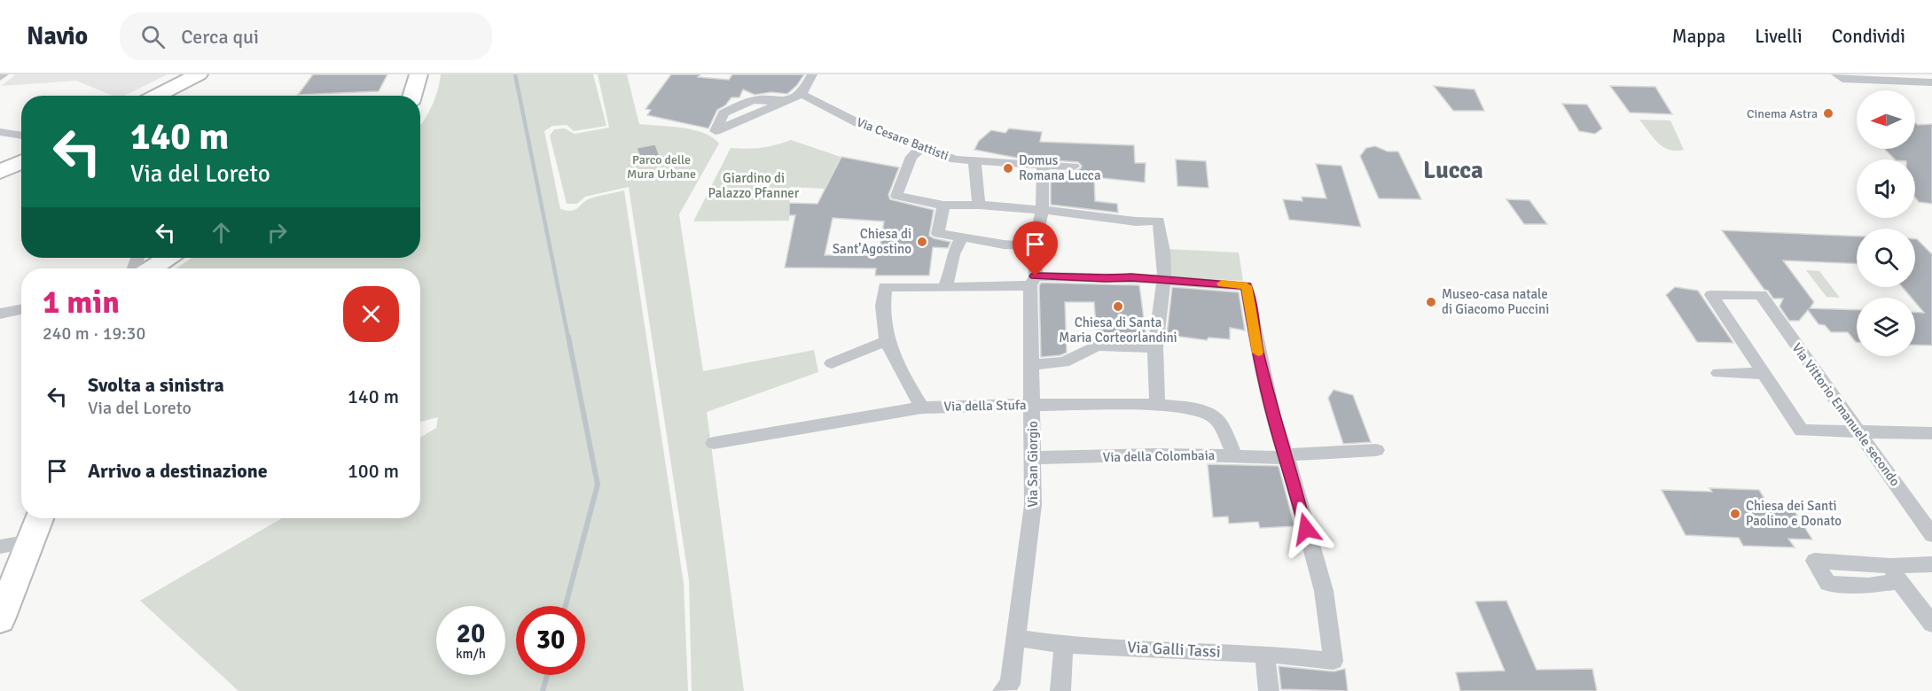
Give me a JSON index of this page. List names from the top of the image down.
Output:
{
  "streets": {
    "street": [
      "Via Cesare Battisti",
      "Via della Stufa",
      "Via Vittorio Emanuele secondo",
      "Via della Colombaia",
      "Via San Giorgio",
      "Via Galli Tassi"
    ]
  },
  "crossings": [
    ["Via Cesare Battisti", "Via San Giorgio"],
    ["Via della Stufa", "Via della Colombaia"],
    ["Via della Stufa", "Via San Giorgio"],
    ["Via della Colombaia", "Via San Giorgio"],
    ["Via della Colombaia", "Via Galli Tassi"],
    ["Via San Giorgio", "Via Galli Tassi"]
  ],
  "districts": ["Lucca"],
  "parks": ["Parco delle Mura Urbane", "Giardino di Palazzo Pfanner"],
  "places": [
    "Cinema Astra",
    "Domus Romana Lucca",
    "Chiesa di Sant'Agostino",
    "Museo-casa natale di Giacomo Puccini",
    "Chiesa di Santa Maria Corteorlandini",
    "Chiesa dei Santi Paolino e Donato"
  ],
  "north": "left",
  "page": {
    "header": "Navio",
    "search": "Cerca qui",
    "nav": ["Mappa", "Livelli", "Condividi"],
    "turn": ["140 m", "Via del Loreto"],
    "heading": ["1 min", "240 m · 19:30"],
    "list": [
      {
        "name": "Svolta a sinistra",
        "note": "Via del Loreto",
        "value": "140 m"
      },
      {
        "name": "Arrivo a destinazione",
        "value": "100 m"
      }
    ],
    "speed": "20 km/h",
    "limit": "30"
  }
}
